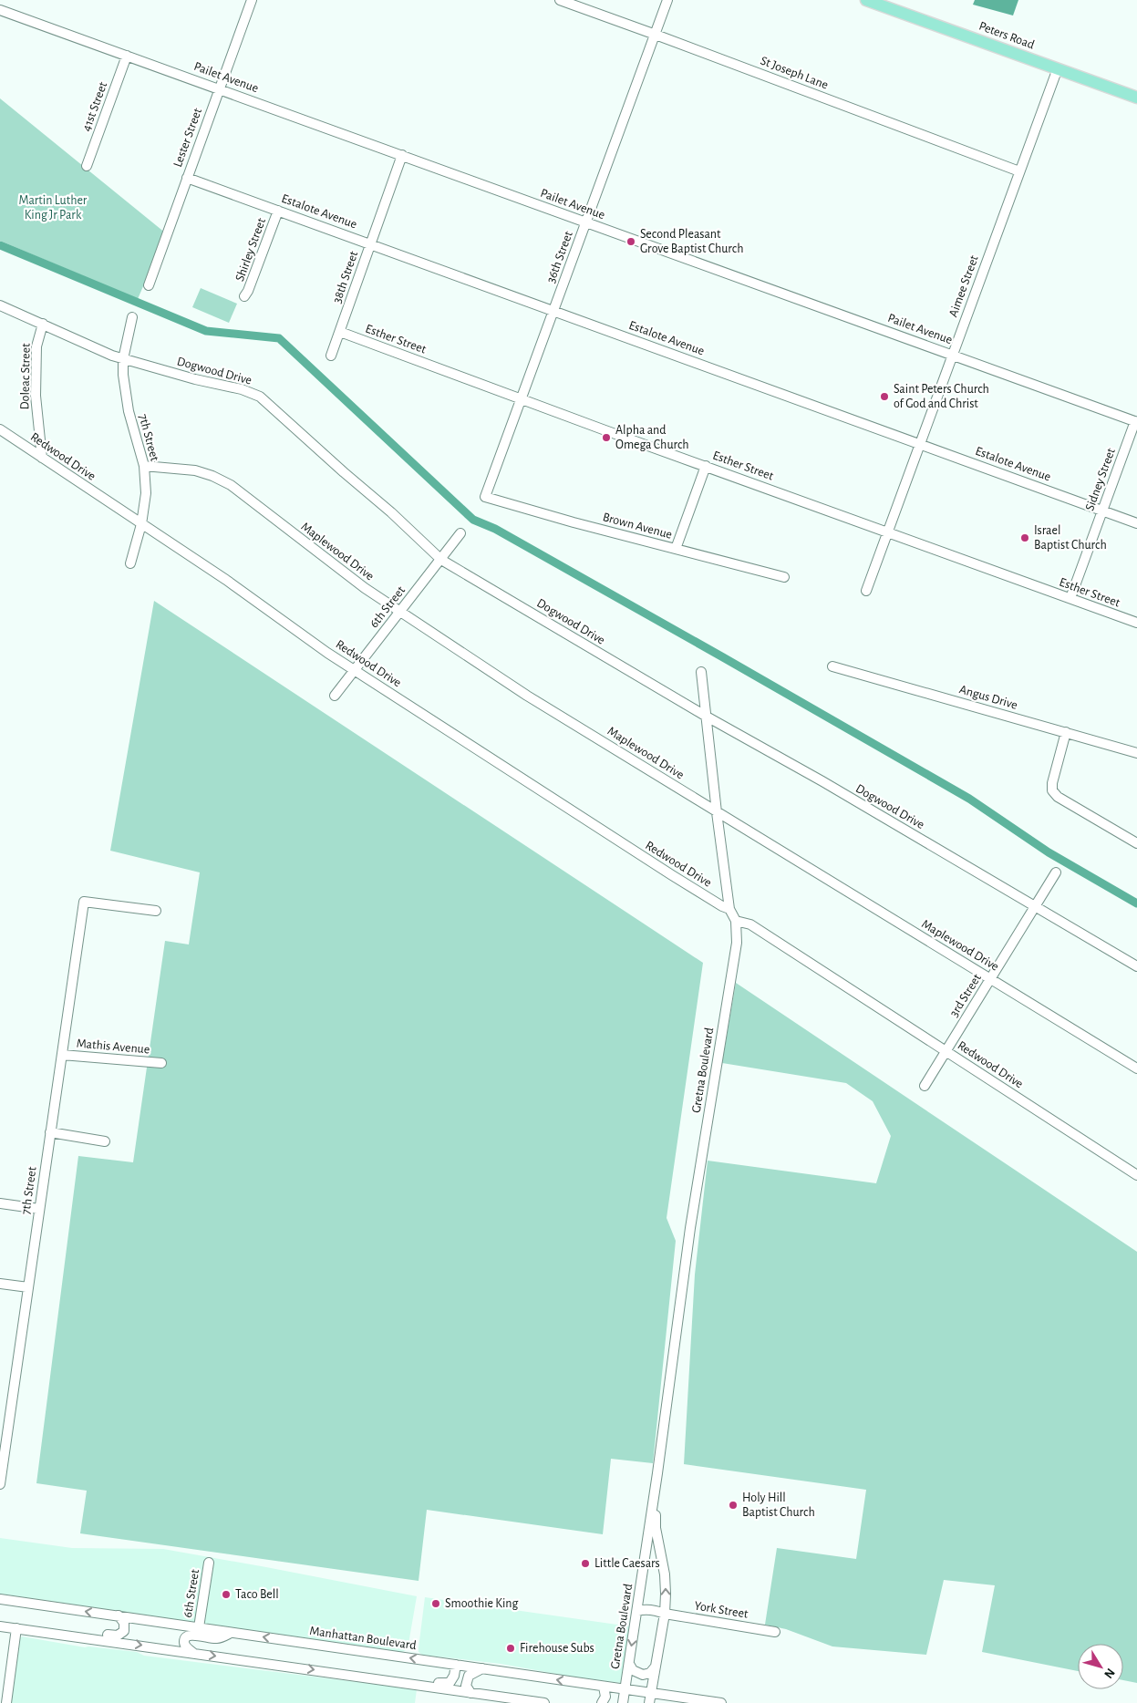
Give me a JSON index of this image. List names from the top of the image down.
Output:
{
  "streets": {
    "main road": ["Peters Road"],
    "street": [
      "St Joseph Lane",
      "Pailet Avenue",
      "41st Street",
      "Lester Street",
      "Estalote Avenue",
      "Shirley Street",
      "36th Street",
      "38th Street",
      "Aimee Street",
      "Esther Street",
      "Dogwood Drive",
      "Doleac Street",
      "7th Street",
      "Redwood Drive",
      "Sidney Street",
      "Brown Avenue",
      "Maplewood Drive",
      "6th Street",
      "Angus Drive",
      "3rd Street",
      "Mathis Avenue",
      "Gretna Boulevard",
      "York Street",
      "Manhattan Boulevard"
    ]
  },
  "crossings": [
    ["Peters Road", "Aimee Street"],
    ["St Joseph Lane", "36th Street"],
    ["St Joseph Lane", "Aimee Street"],
    ["Pailet Avenue", "41st Street"],
    ["Pailet Avenue", "Lester Street"],
    ["Pailet Avenue", "36th Street"],
    ["Pailet Avenue", "38th Street"],
    ["Pailet Avenue", "Aimee Street"],
    ["Pailet Avenue", "Sidney Street"],
    ["Lester Street", "Estalote Avenue"],
    ["Estalote Avenue", "Shirley Street"],
    ["Estalote Avenue", "36th Street"],
    ["Estalote Avenue", "38th Street"],
    ["Estalote Avenue", "Aimee Street"],
    ["Estalote Avenue", "Sidney Street"],
    ["36th Street", "Esther Street"],
    ["36th Street", "Brown Avenue"],
    ["38th Street", "Esther Street"],
    ["Aimee Street", "Esther Street"],
    ["Esther Street", "Sidney Street"],
    ["Dogwood Drive", "Doleac Street"],
    ["Dogwood Drive", "7th Street"],
    ["Dogwood Drive", "6th Street"],
    ["Dogwood Drive", "3rd Street"],
    ["Dogwood Drive", "Gretna Boulevard"],
    ["Doleac Street", "Redwood Drive"],
    ["7th Street", "Redwood Drive"],
    ["7th Street", "Maplewood Drive"],
    ["7th Street", "Mathis Avenue"],
    ["Redwood Drive", "6th Street"],
    ["Redwood Drive", "3rd Street"],
    ["Redwood Drive", "Gretna Boulevard"],
    ["Maplewood Drive", "6th Street"],
    ["Maplewood Drive", "3rd Street"],
    ["Maplewood Drive", "Gretna Boulevard"],
    ["6th Street", "Manhattan Boulevard"],
    ["Gretna Boulevard", "York Street"],
    ["Gretna Boulevard", "Manhattan Boulevard"]
  ],
  "parks": ["Martin Luther King Jr Park"],
  "places": [
    "Second Pleasant Grove Baptist Church",
    "Saint Peters Church of God and Christ",
    "Alpha and Omega Church",
    "Israel Baptist Church",
    "Holy Hill Baptist Church",
    "Little Caesars",
    "Taco Bell",
    "Smoothie King",
    "Firehouse Subs"
  ],
  "north": "bottom right"
}
